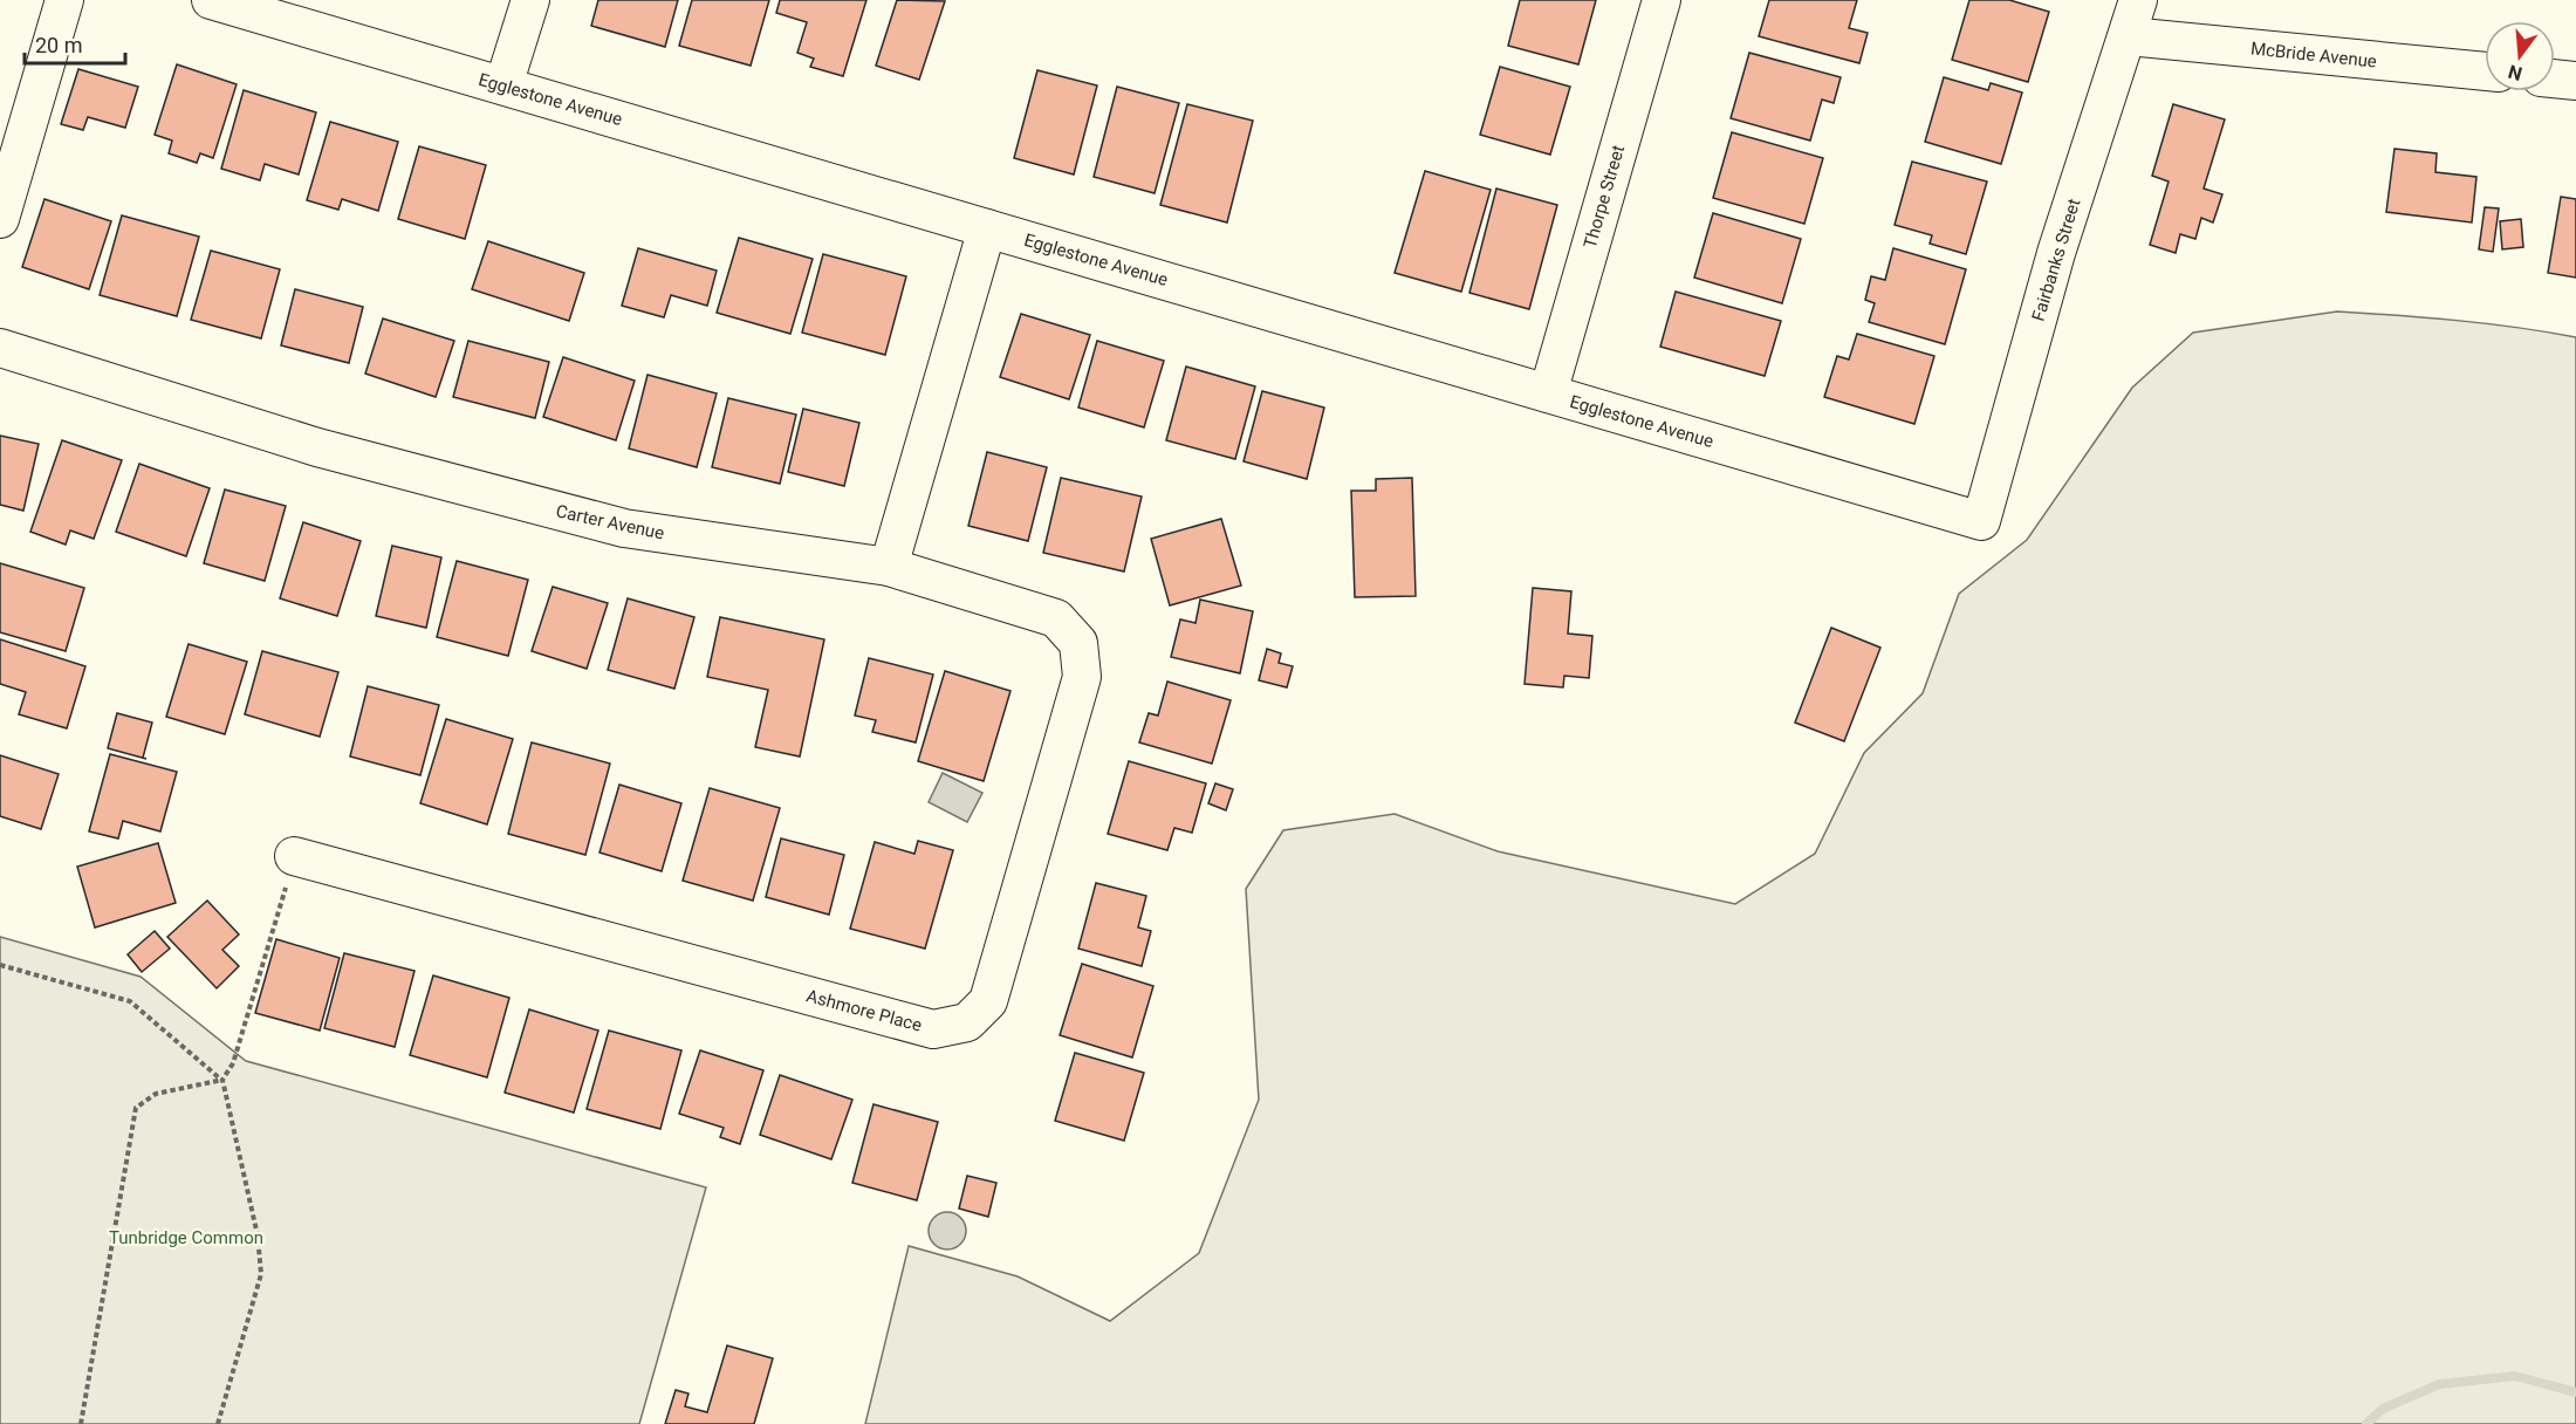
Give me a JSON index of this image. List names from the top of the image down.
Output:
{
  "streets": {
    "street": [
      "McBride Avenue",
      "Egglestone Avenue",
      "Thorpe Street",
      "Fairbanks Street",
      "Carter Avenue",
      "Ashmore Place"
    ]
  },
  "crossings": [
    ["McBride Avenue", "Fairbanks Street"],
    ["Egglestone Avenue", "Thorpe Street"],
    ["Egglestone Avenue", "Fairbanks Street"],
    ["Carter Avenue", "Ashmore Place"]
  ],
  "parks": ["Tunbridge Common"],
  "scale_bar": "20 m",
  "north": "bottom"
}
